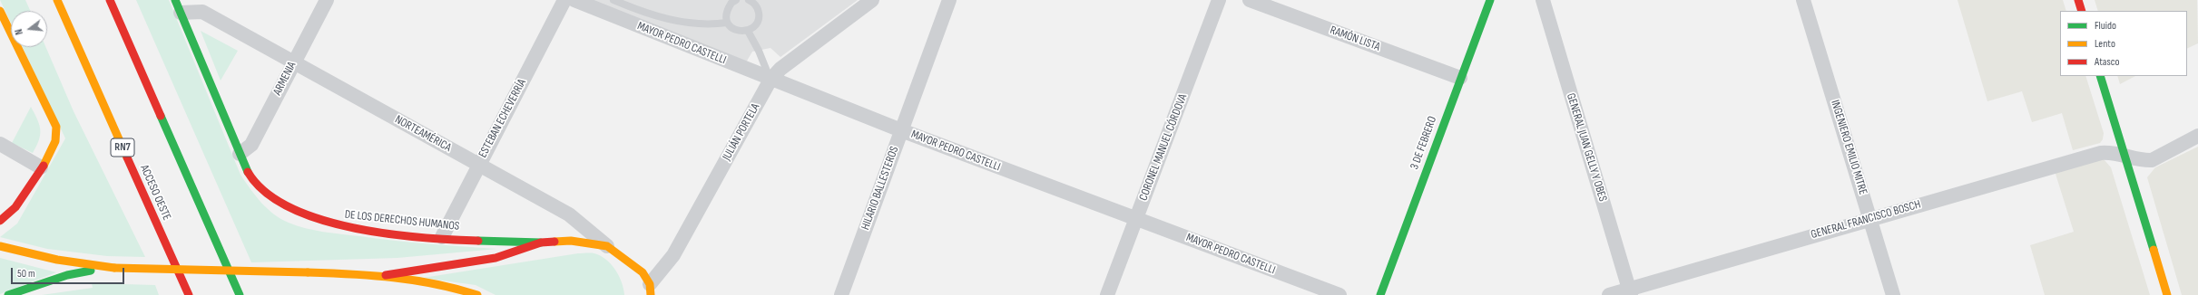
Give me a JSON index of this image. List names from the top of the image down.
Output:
{
  "streets": {
    "main road": [
      "NORTEAMÉRICA",
      "3 DE FEBRERO",
      "RN7",
      "ACCESO OESTE",
      "DE LOS DERECHOS HUMANOS"
    ],
    "street": [
      "RAMÓN LISTA",
      "MAYOR PEDRO CASTELLI",
      "ARMENIA",
      "ESTEBAN ECHEVERRÍA",
      "JULIÁN PORTELA",
      "CORONEL MANUEL CÓRDOVA",
      "GENERAL JUAN GELLY Y OBES",
      "INGENIERO EMILIO MITRE",
      "HILARIO BALLESTEROS",
      "GENERAL FRANCISCO BOSCH"
    ]
  },
  "crossings": [
    ["RAMÓN LISTA", "3 DE FEBRERO"],
    ["MAYOR PEDRO CASTELLI", "JULIÁN PORTELA"],
    ["MAYOR PEDRO CASTELLI", "CORONEL MANUEL CÓRDOVA"],
    ["MAYOR PEDRO CASTELLI", "HILARIO BALLESTEROS"],
    ["ARMENIA", "NORTEAMÉRICA"],
    ["ARMENIA", "DE LOS DERECHOS HUMANOS"],
    ["ESTEBAN ECHEVERRÍA", "NORTEAMÉRICA"],
    ["ESTEBAN ECHEVERRÍA", "DE LOS DERECHOS HUMANOS"],
    ["JULIÁN PORTELA", "NORTEAMÉRICA"],
    ["NORTEAMÉRICA", "DE LOS DERECHOS HUMANOS"],
    ["GENERAL JUAN GELLY Y OBES", "GENERAL FRANCISCO BOSCH"],
    ["INGENIERO EMILIO MITRE", "GENERAL FRANCISCO BOSCH"]
  ],
  "legend": ["Fluido", "Lento", "Atasco"],
  "scale_bar": "50 m",
  "north": "left"
}
